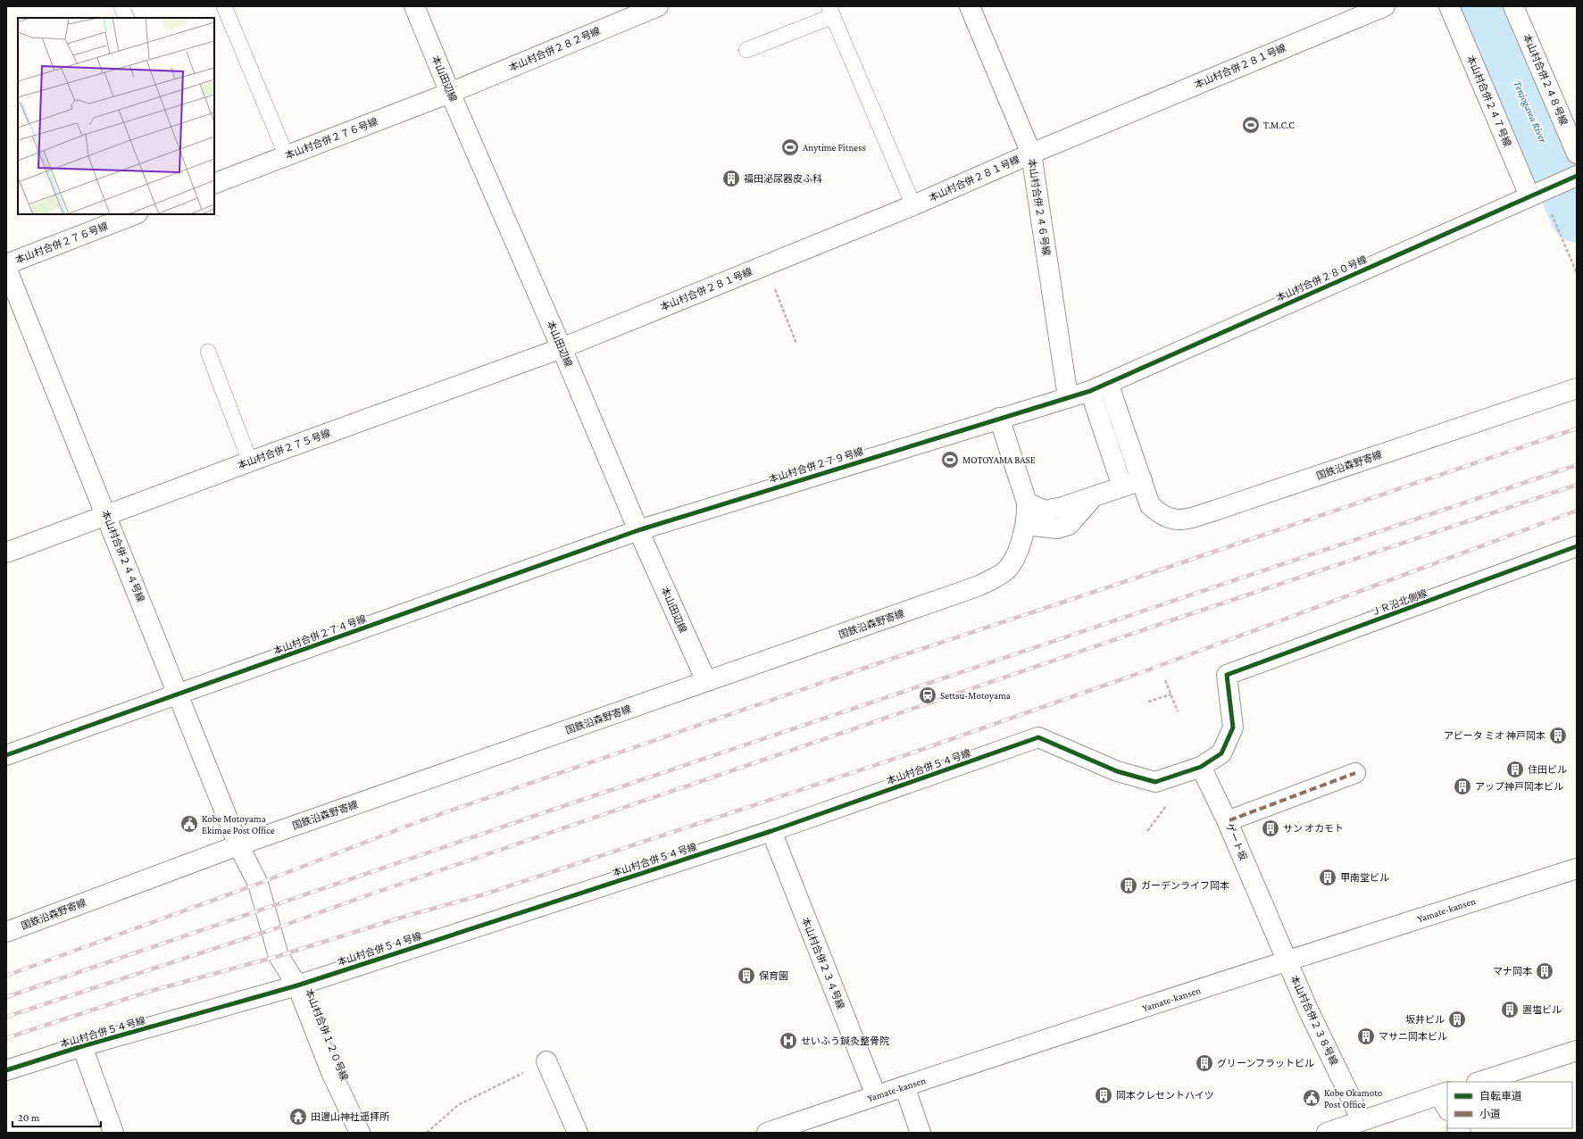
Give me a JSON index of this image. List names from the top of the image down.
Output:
{
  "streets": {
    "street": [
      "本山村合併２８２号線",
      "本山村合併２８１号線",
      "本山田辺線",
      "本山村合併２４８号線",
      "本山村合併２４７号線",
      "本山村合併２７６号線",
      "本山村合併２４６号線",
      "本山村合併２８０号線",
      "本山村合併２７５号線",
      "本山村合併２７９号線",
      "国鉄沿森野寄線",
      "本山村合併２４４号線",
      "ＪＲ沿北側線",
      "本山村合併２７４号線",
      "本山村合併５４号線",
      "ゲート坂",
      "Yamate-kansen",
      "本山村合併２３４号線",
      "本山村合併２３８号線",
      "本山村合併１２０号線"
    ]
  },
  "crossings": [
    ["本山村合併２８２号線", "本山田辺線"],
    ["本山村合併２８２号線", "本山村合併２７６号線"],
    ["本山村合併２８１号線", "本山田辺線"],
    ["本山村合併２８１号線", "本山村合併２４６号線"],
    ["本山村合併２８１号線", "本山村合併２７５号線"],
    ["本山田辺線", "本山村合併２７６号線"],
    ["本山田辺線", "本山村合併２７５号線"],
    ["本山田辺線", "本山村合併２７９号線"],
    ["本山田辺線", "国鉄沿森野寄線"],
    ["本山田辺線", "本山村合併２７４号線"],
    ["本山村合併２４７号線", "本山村合併２８０号線"],
    ["本山村合併２４６号線", "本山村合併２８０号線"],
    ["本山村合併２４６号線", "本山村合併２７９号線"],
    ["本山村合併２８０号線", "本山村合併２７９号線"],
    ["本山村合併２８０号線", "国鉄沿森野寄線"],
    ["本山村合併２７５号線", "本山村合併２４４号線"],
    ["本山村合併２７９号線", "本山村合併２７４号線"],
    ["国鉄沿森野寄線", "本山村合併２４４号線"],
    ["国鉄沿森野寄線", "本山村合併１２０号線"],
    ["本山村合併２４４号線", "本山村合併２７４号線"],
    ["本山村合併２４４号線", "本山村合併１２０号線"],
    ["ＪＲ沿北側線", "本山村合併５４号線"],
    ["本山村合併５４号線", "ゲート坂"],
    ["本山村合併５４号線", "本山村合併２３４号線"],
    ["本山村合併５４号線", "本山村合併１２０号線"],
    ["ゲート坂", "本山村合併２３８号線"],
    ["Yamate-kansen", "本山村合併２３４号線"],
    ["Yamate-kansen", "本山村合併２３８号線"]
  ],
  "water": ["Tenjogawa River"],
  "places": {
    "sports": ["T.M.C.C", "Anytime Fitness", "MOTOYAMA BASE"],
    "building": [
      "福田泌尿器皮ふ科",
      "アビータ ミオ 神戸岡本",
      "住田ビル",
      "アップ神戸岡本ビル",
      "サン オカモト",
      "甲南堂ビル",
      "ガーデンライフ岡本",
      "マナ岡本",
      "保育園",
      "置塩ビル",
      "坂井ビル",
      "マサニ岡本ビル",
      "グリーンフラットビル",
      "岡本クレセントハイツ"
    ],
    "station": ["Settsu-Motoyama"],
    "public building": ["Kobe Motoyama Ekimae Post Office", "Kobe Okamoto Post Office"],
    "hospital": ["せいふう鍼灸整骨院"],
    "temple": ["田邊山神社遥拝所"]
  },
  "legend": ["自転車道", "小道"],
  "scale_bar": "20 m"
}
